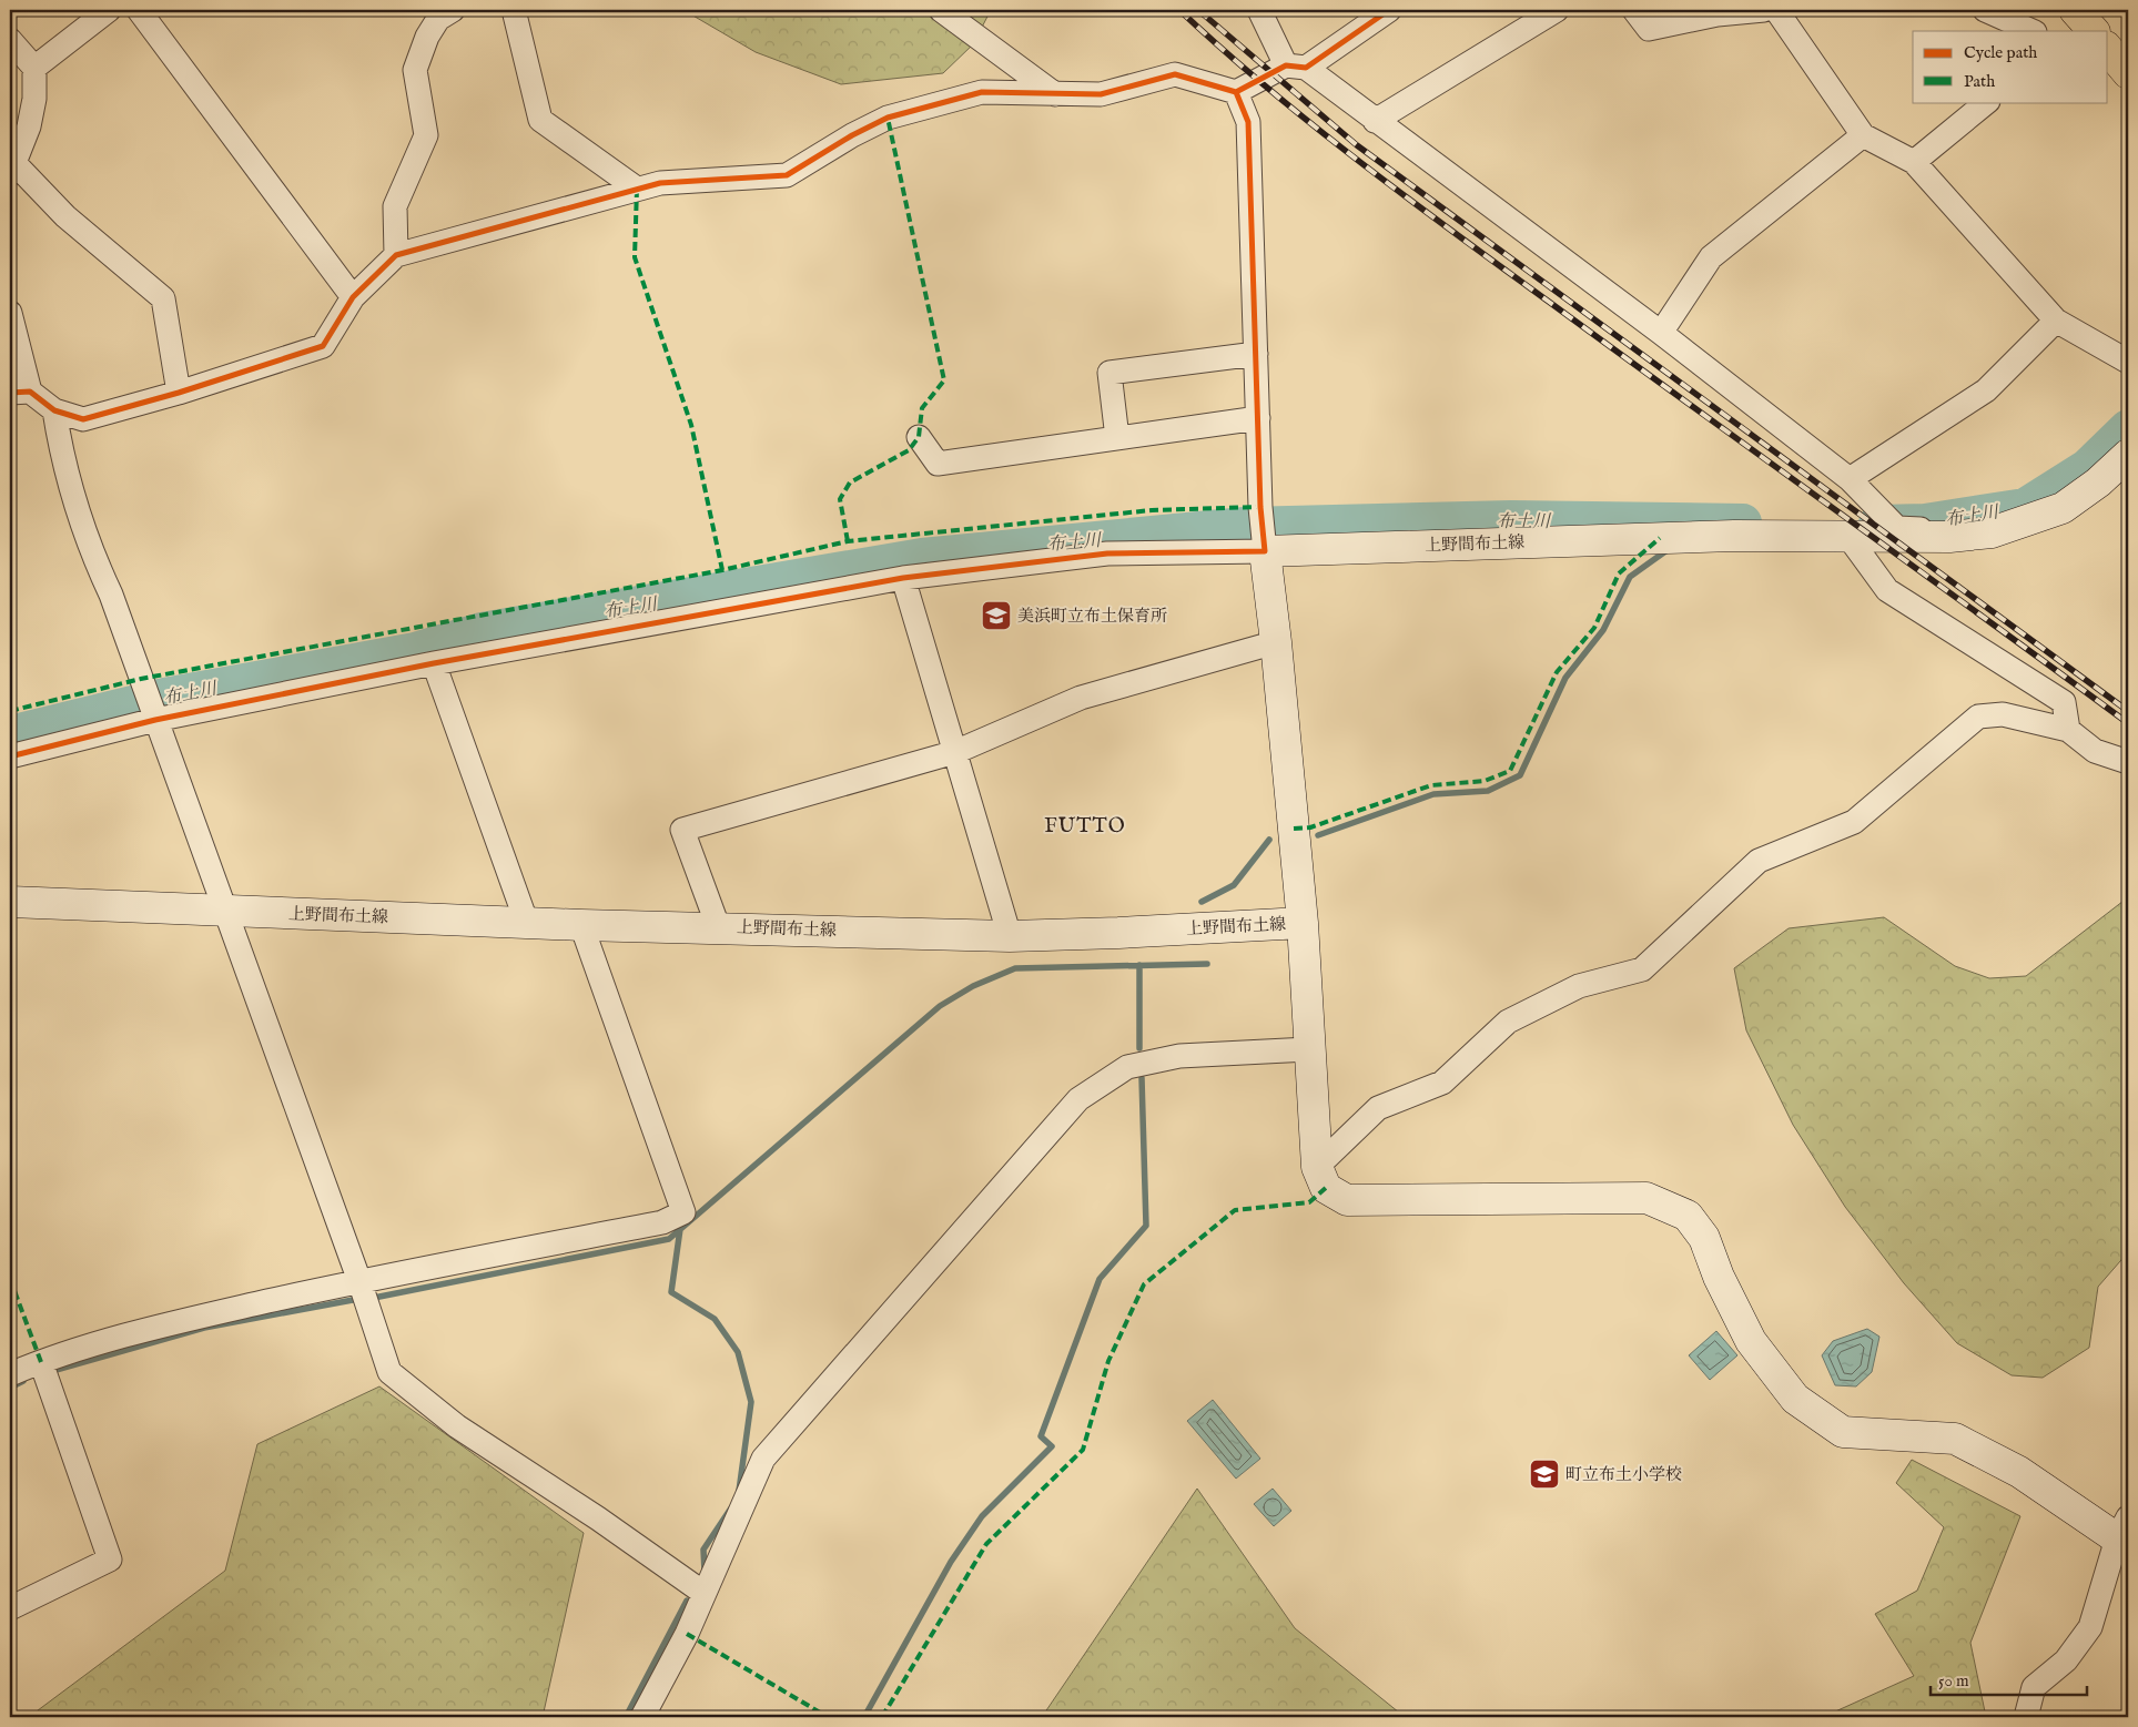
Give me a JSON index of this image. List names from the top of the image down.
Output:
{
  "streets": {
    "main road": ["上野間布土線"]
  },
  "districts": ["FUTTO"],
  "water": ["布土川"],
  "places": {
    "school or university": ["美浜町立布土保育所", "町立布土小学校"]
  },
  "legend": ["Cycle path", "Path"],
  "scale_bar": "50 m"
}
